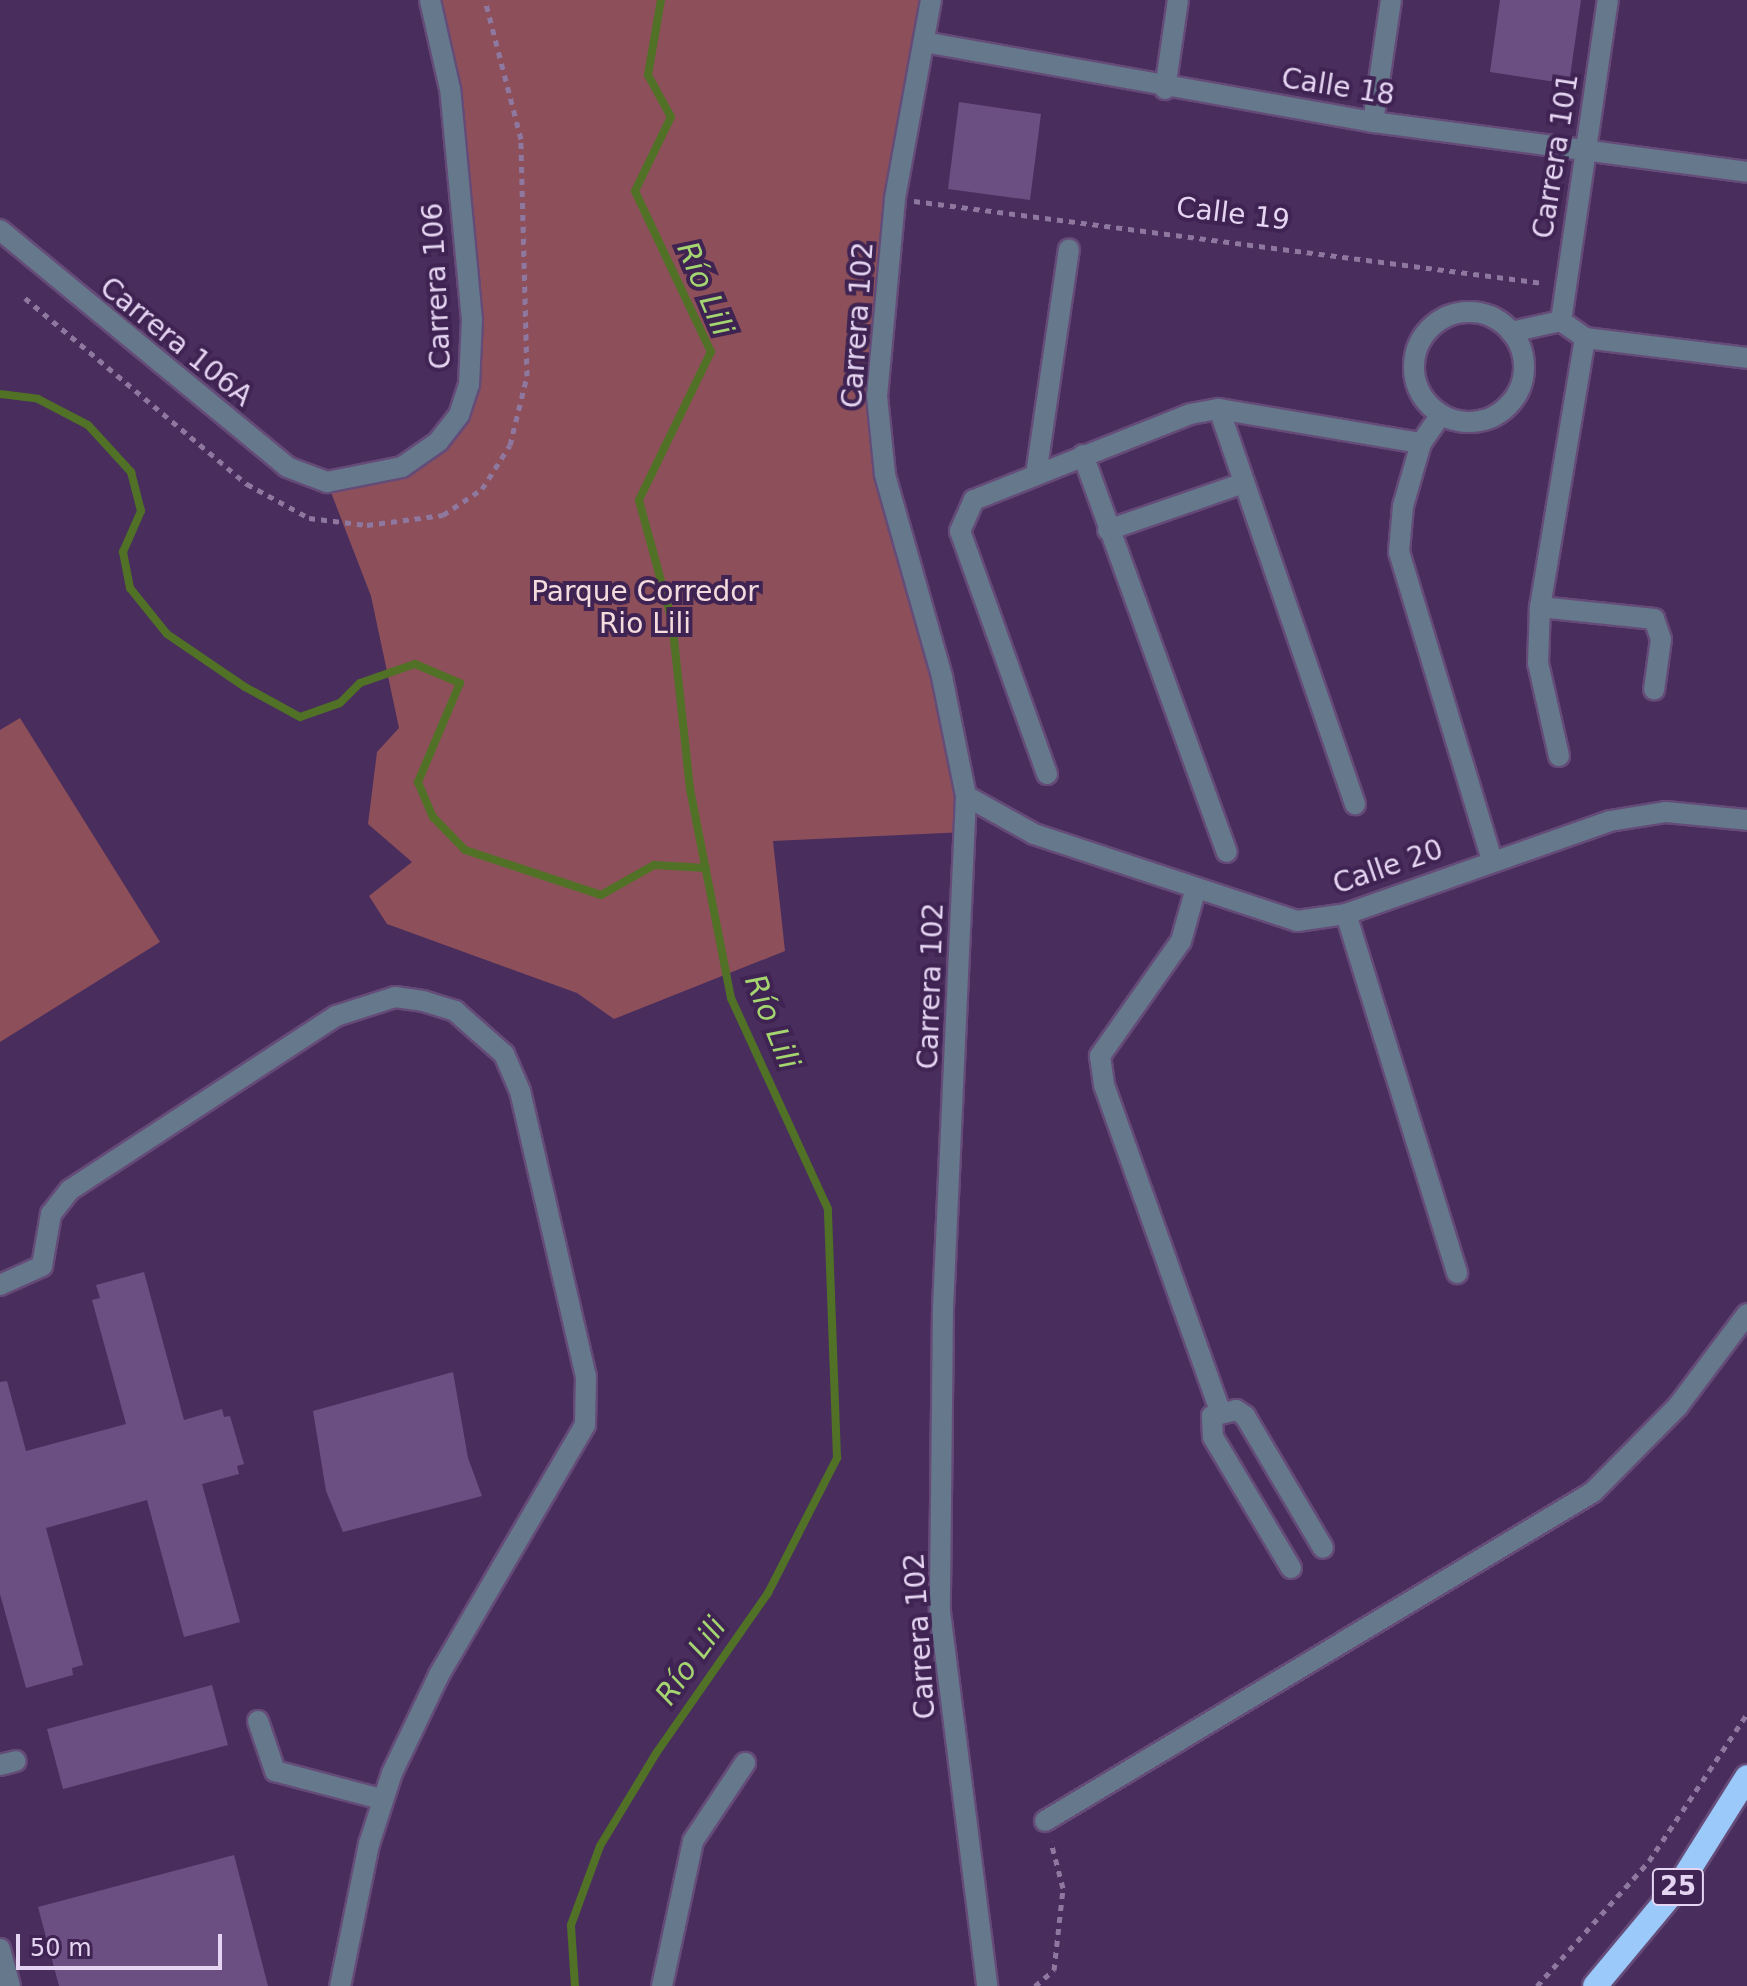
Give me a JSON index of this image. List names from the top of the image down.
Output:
{
  "streets": {
    "highway": ["25"],
    "street": [
      "Calle 18",
      "Carrera 101",
      "Carrera 106",
      "Carrera 102",
      "Carrera 106A",
      "Calle 20"
    ],
    "path": ["Calle 19"]
  },
  "crossings": [
    ["Calle 18", "Carrera 101"],
    ["Calle 18", "Carrera 102"],
    ["Carrera 101", "Calle 19"],
    ["Calle 19", "Carrera 102"],
    ["Carrera 106", "Carrera 106A"],
    ["Carrera 102", "Calle 20"]
  ],
  "water": ["Río Lili"],
  "parks": ["Parque Corredor Rio Lili"],
  "scale_bar": "50 m"
}
